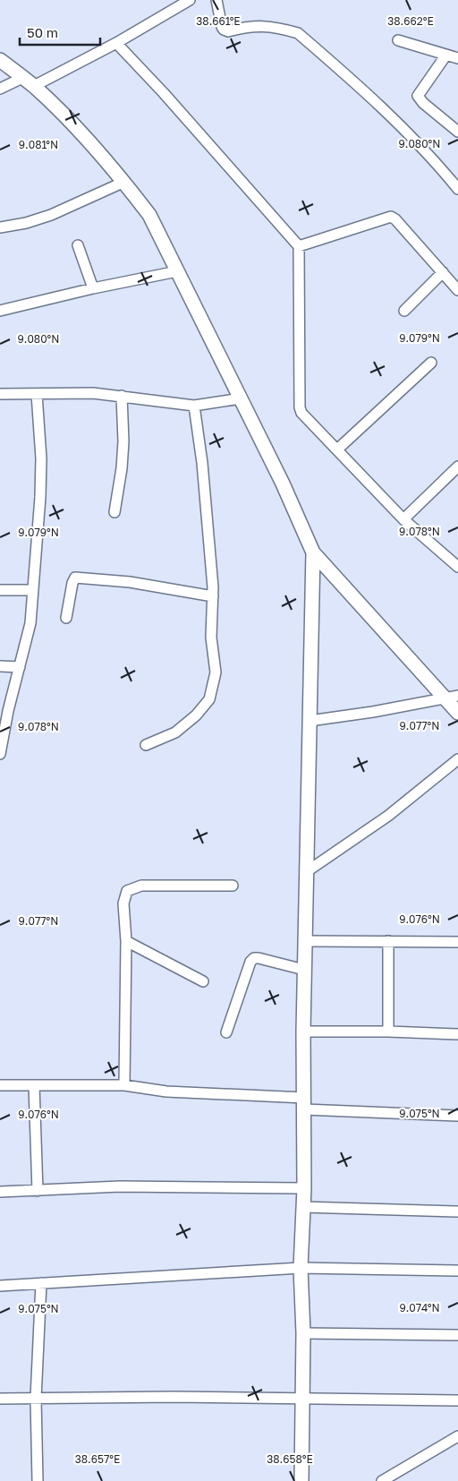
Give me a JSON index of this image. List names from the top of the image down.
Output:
{
  "scale_bar": "50 m",
  "coordinates": [
    "38.662°E",
    "38.661°E",
    "9.080°N",
    "9.081°N",
    "9.079°N",
    "9.078°N",
    "9.077°N",
    "9.076°N",
    "9.075°N",
    "9.074°N",
    "38.657°E",
    "38.658°E"
  ]
}
